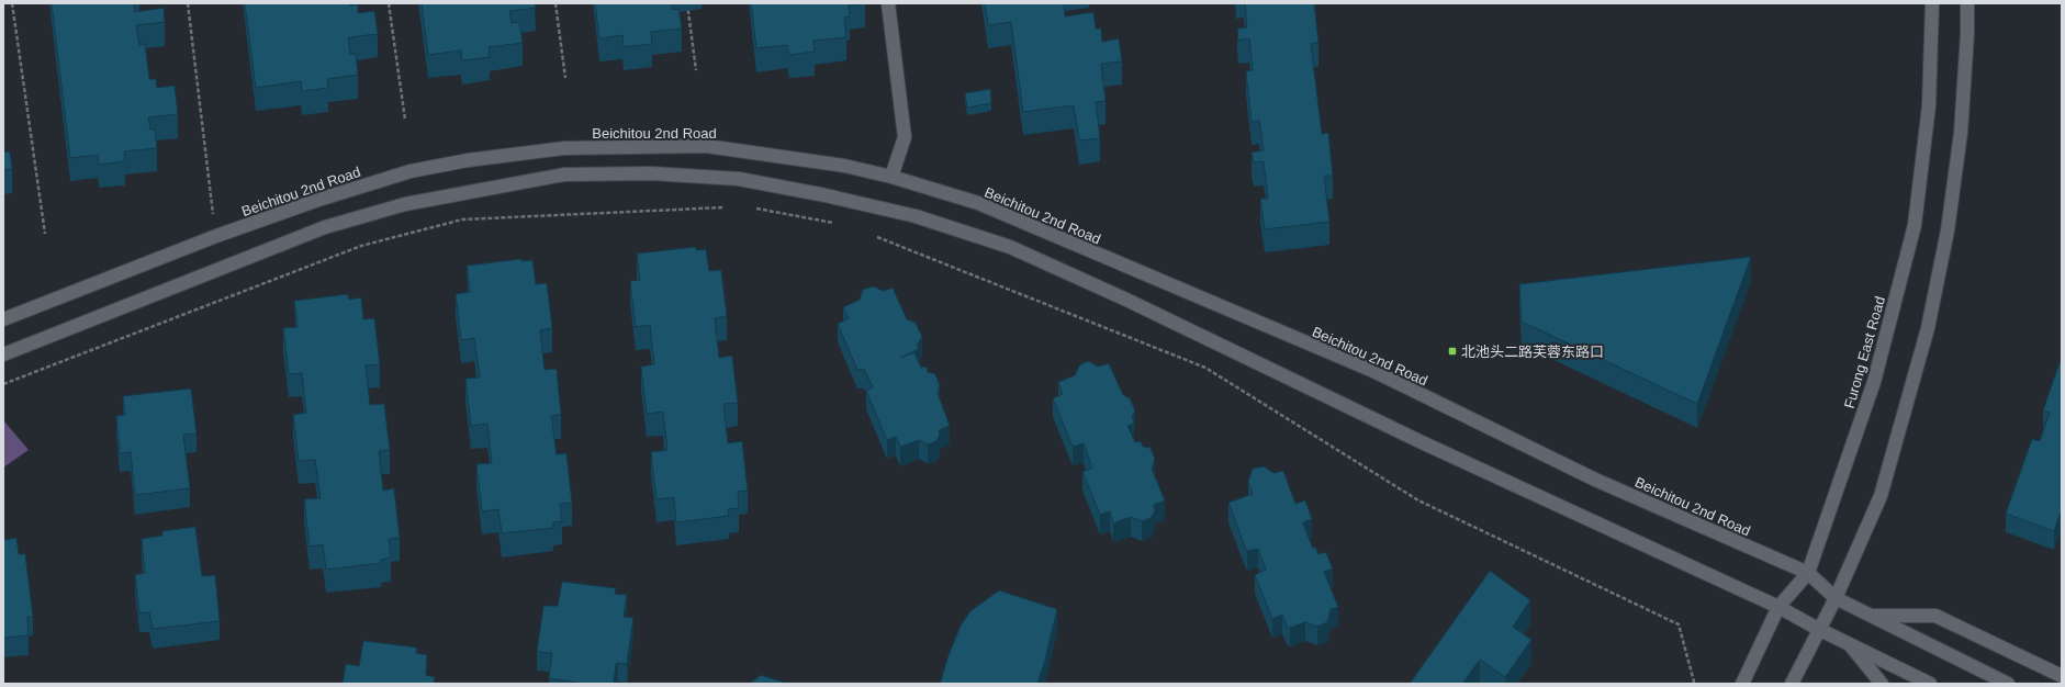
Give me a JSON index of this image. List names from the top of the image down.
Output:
{
  "streets": {
    "main road": ["Beichitou 2nd Road", "Furong East Road"]
  },
  "crossings": [
    ["Beichitou 2nd Road", "Furong East Road"]
  ],
  "places": {
    "transit": ["北池头二路芙蓉东路口"]
  }
}
